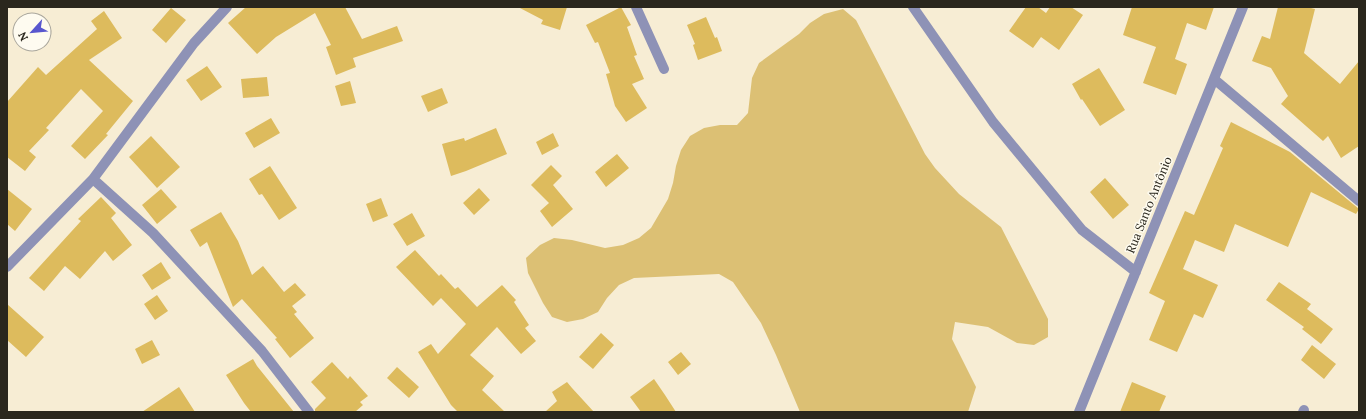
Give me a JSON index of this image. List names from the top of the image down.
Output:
{
  "streets": {
    "street": ["Rua Santo Antônio"]
  },
  "north": "bottom left"
}
